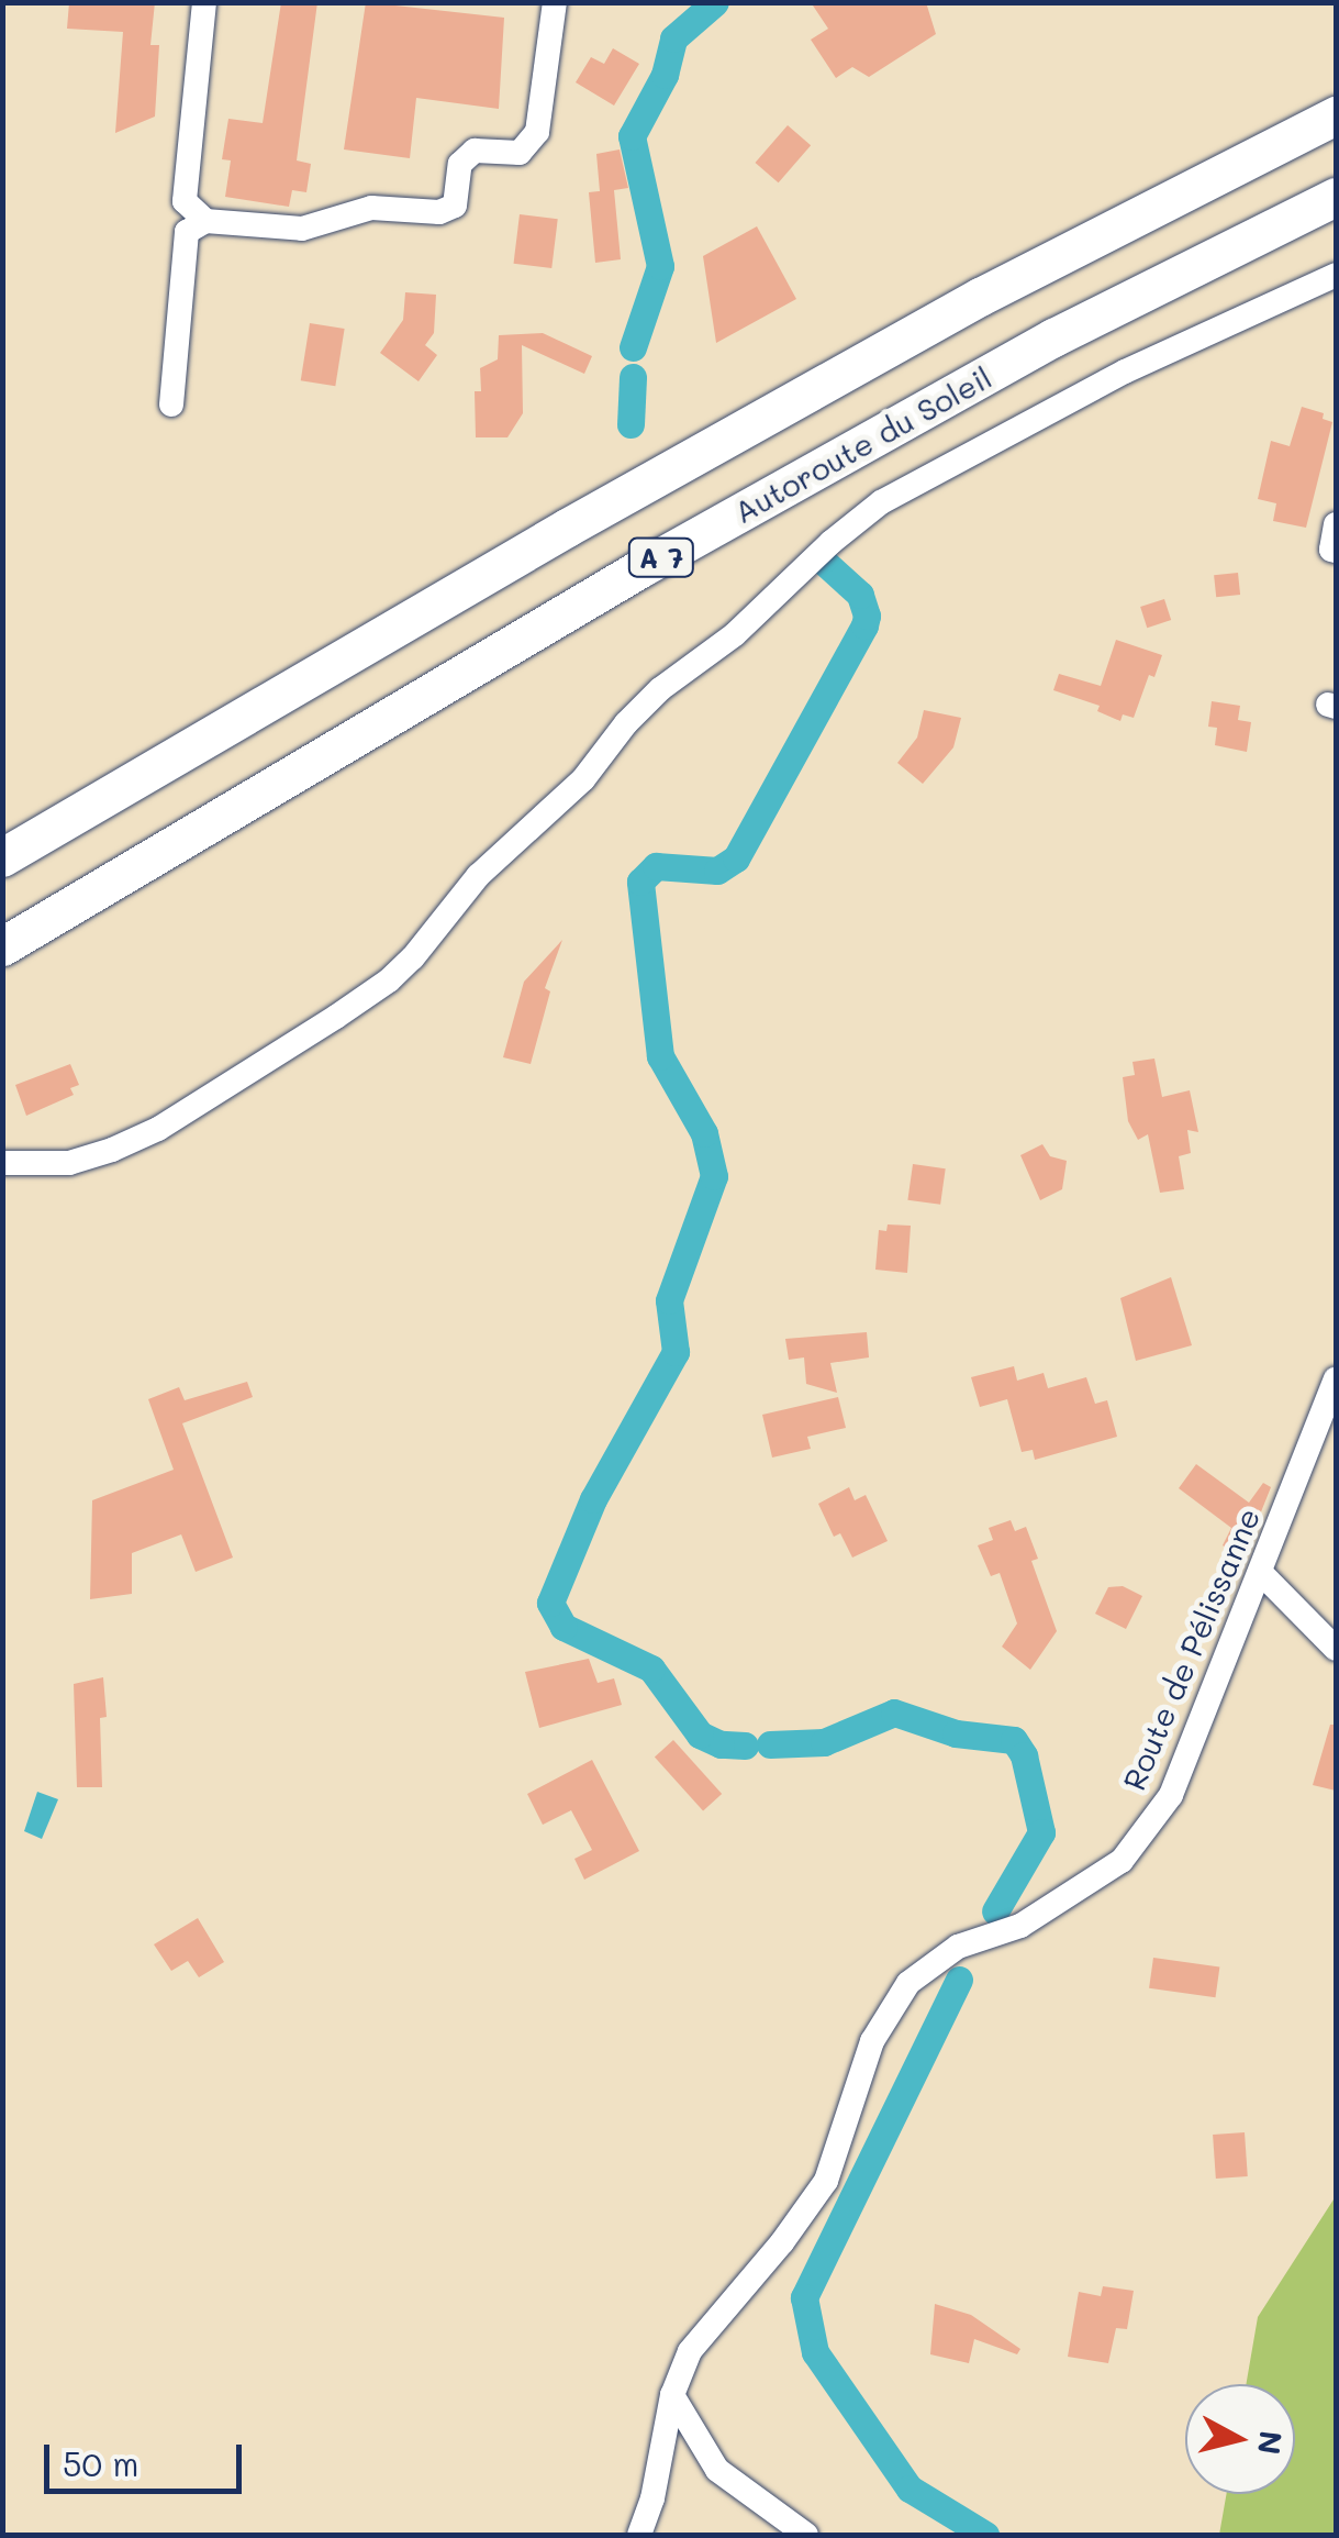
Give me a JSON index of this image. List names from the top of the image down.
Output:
{
  "streets": {
    "highway": ["Autoroute du Soleil", "A 7"],
    "street": ["Route de Pélissanne"]
  },
  "scale_bar": "50 m",
  "north": "right"
}
